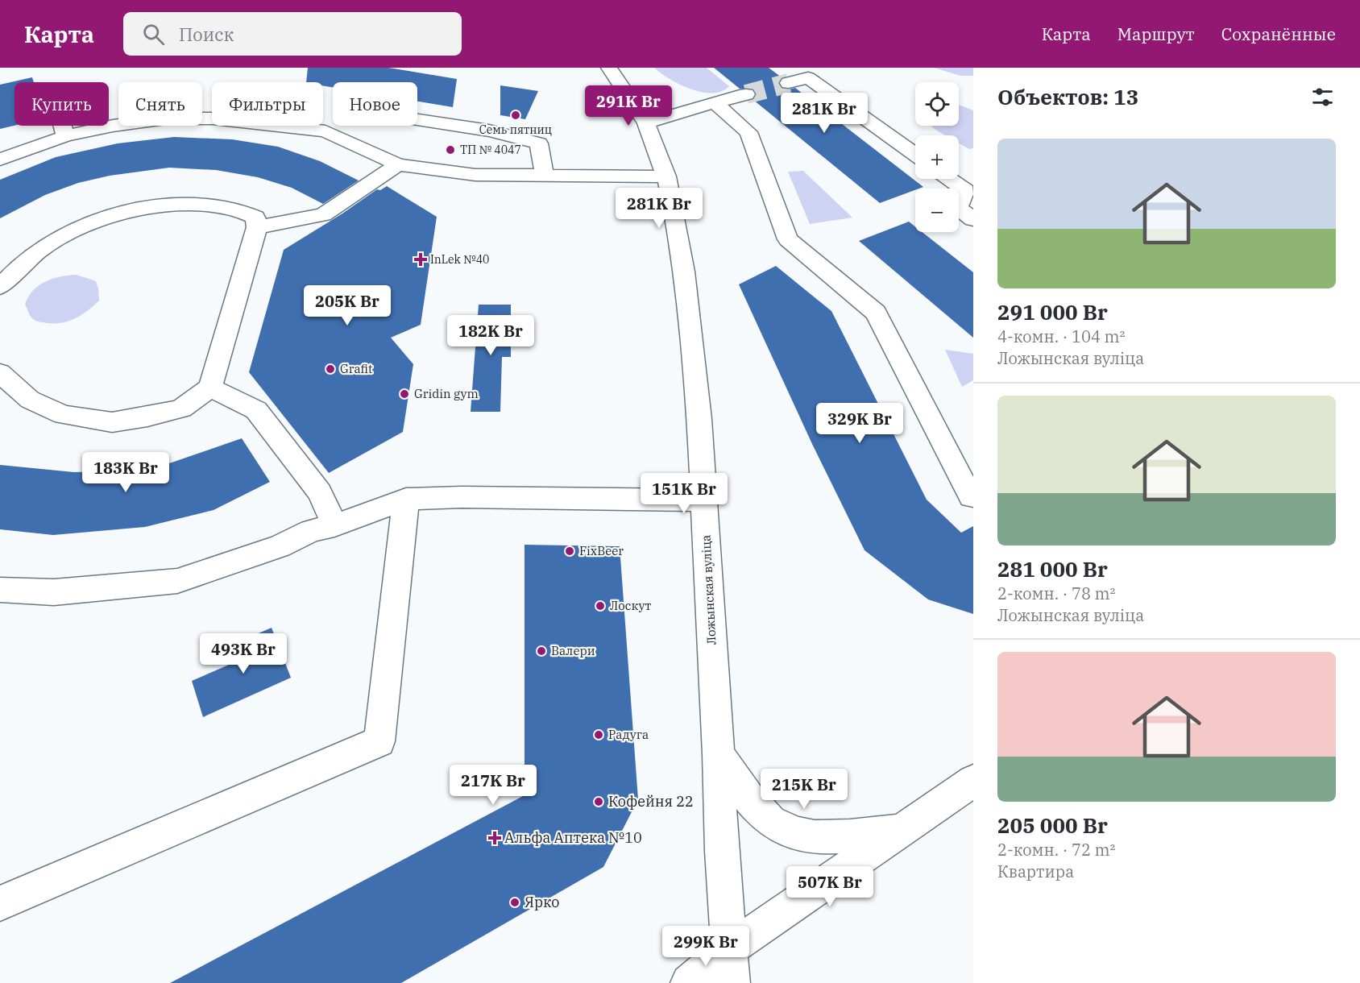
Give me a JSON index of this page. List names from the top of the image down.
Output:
{
  "streets": {
    "street": ["Ложынская вуліца"]
  },
  "places": {
    "other": [
      "Семь пятниц",
      "ТП № 4047",
      "Grafit",
      "Gridin gym",
      "FixBeer",
      "Лоскут",
      "Валери",
      "Радуга",
      "Кофейня 22",
      "Ярко"
    ],
    "health": ["InLek №40", "Альфа Аптека №10"]
  },
  "page": {
    "header": "Карта",
    "search": "Поиск",
    "nav": ["Карта", "Маршрут", "Сохранённые"],
    "heading": "Объектов: 13",
    "map_buttons": ["+", "−"],
    "chip": [
      "Купить",
      "Снять",
      "Фильтры",
      "Новое"
    ],
    "price": [
      "291K Br",
      "281K Br",
      "281K Br",
      "205K Br",
      "182K Br",
      "329K Br",
      "183K Br",
      "151K Br",
      "493K Br",
      "217K Br",
      "215K Br",
      "507K Br",
      "299K Br"
    ],
    "list": [
      {
        "name": "291 000 Br",
        "note": "4-комн. · 104 m² · Ложынская вуліца"
      },
      {
        "name": "281 000 Br",
        "note": "2-комн. · 78 m² · Ложынская вуліца"
      },
      {
        "name": "205 000 Br",
        "note": "2-комн. · 72 m² · Квартира"
      }
    ]
  }
}
